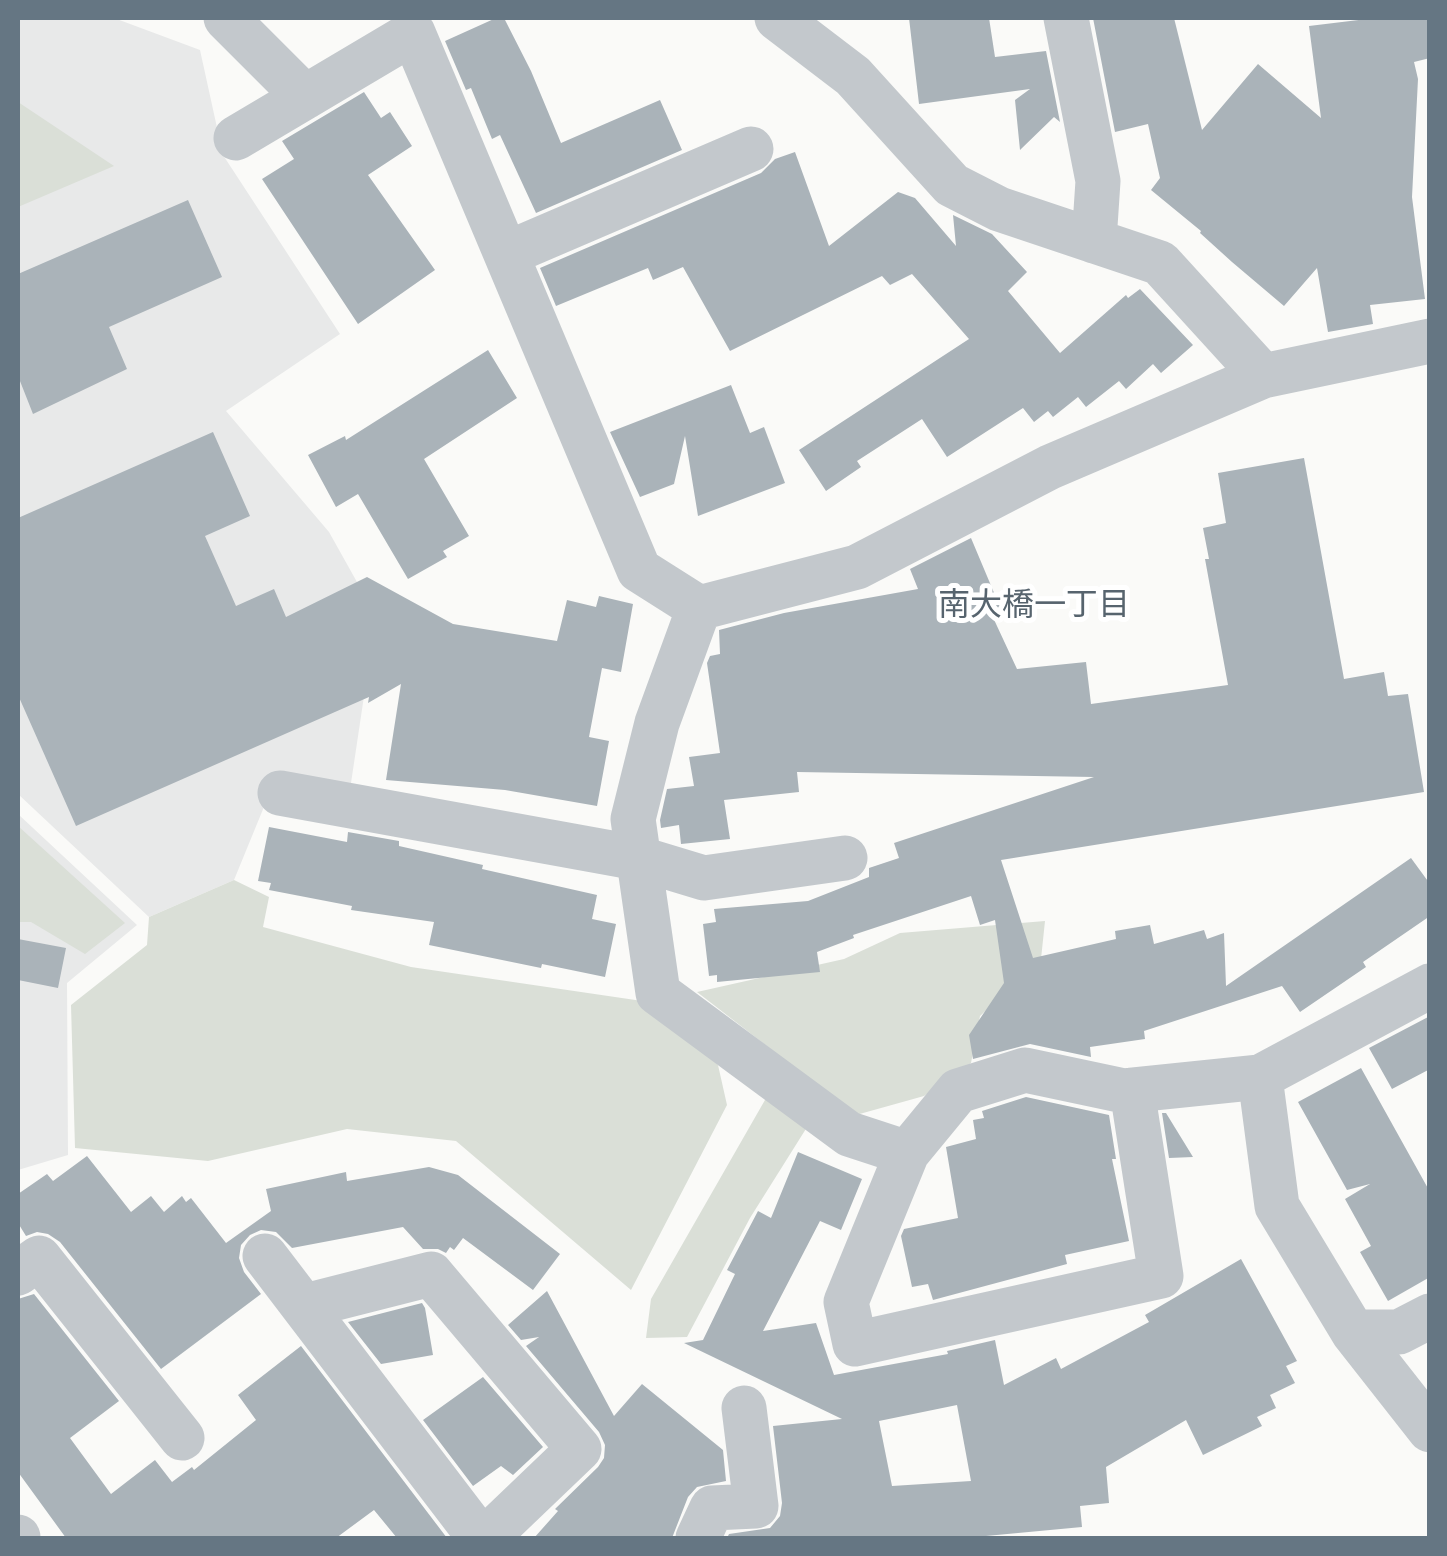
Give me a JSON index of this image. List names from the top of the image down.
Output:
{
  "districts": ["南大橋一丁目"]
}
